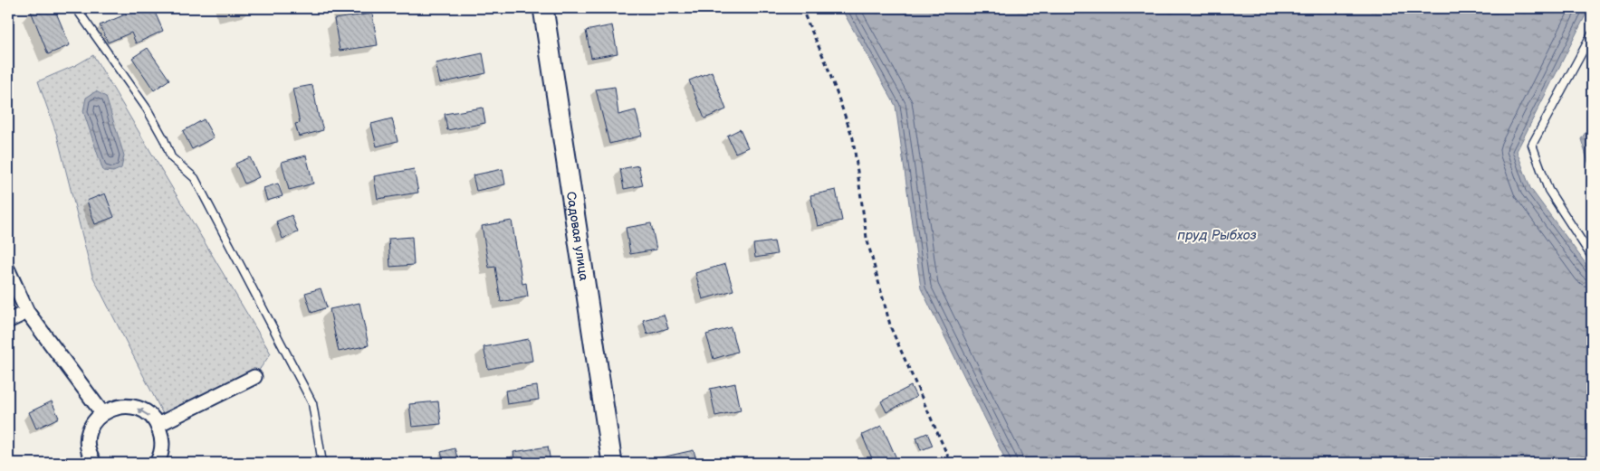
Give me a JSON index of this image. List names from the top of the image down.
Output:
{
  "streets": {
    "street": ["Садовая улица"]
  },
  "water": ["пруд Рыбхоз"]
}
